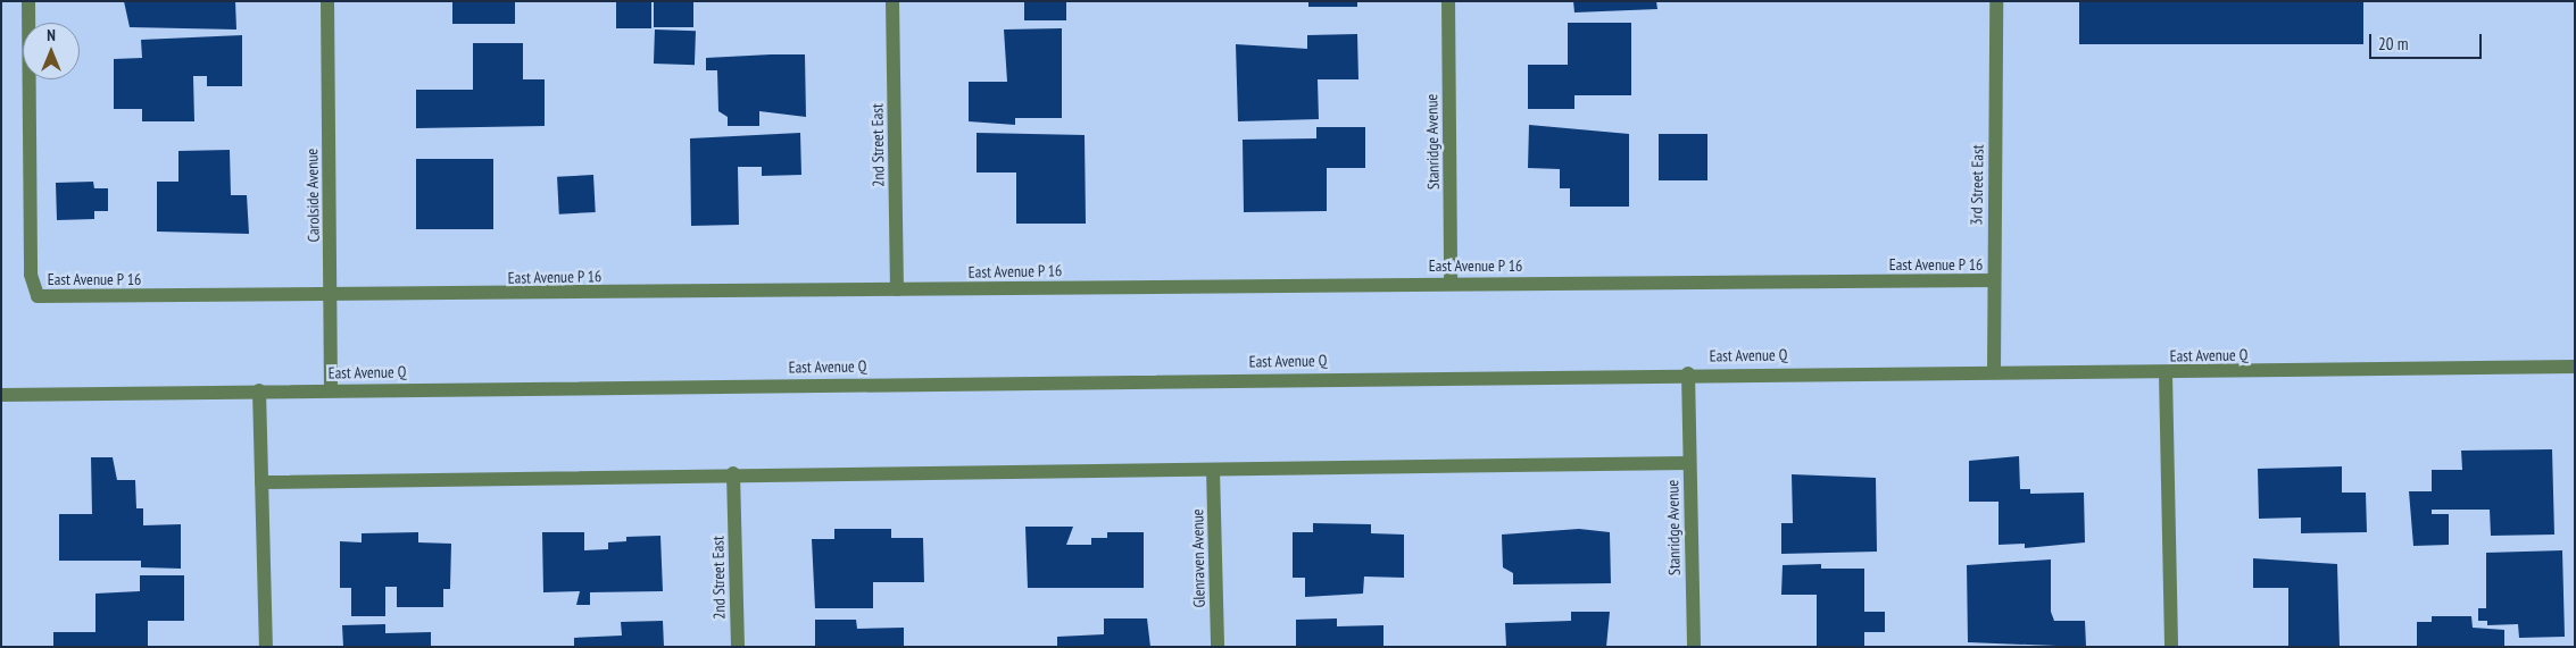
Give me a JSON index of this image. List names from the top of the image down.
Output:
{
  "streets": {
    "street": [
      "Stanridge Avenue",
      "2nd Street East",
      "3rd Street East",
      "Carolside Avenue",
      "East Avenue P 16",
      "East Avenue Q",
      "Glenraven Avenue"
    ]
  },
  "crossings": [
    ["Stanridge Avenue", "East Avenue P 16"],
    ["Stanridge Avenue", "East Avenue Q"],
    ["2nd Street East", "East Avenue P 16"],
    ["3rd Street East", "East Avenue P 16"],
    ["3rd Street East", "East Avenue Q"],
    ["Carolside Avenue", "East Avenue P 16"],
    ["Carolside Avenue", "East Avenue Q"]
  ],
  "scale_bar": "20 m",
  "north": "top"
}
